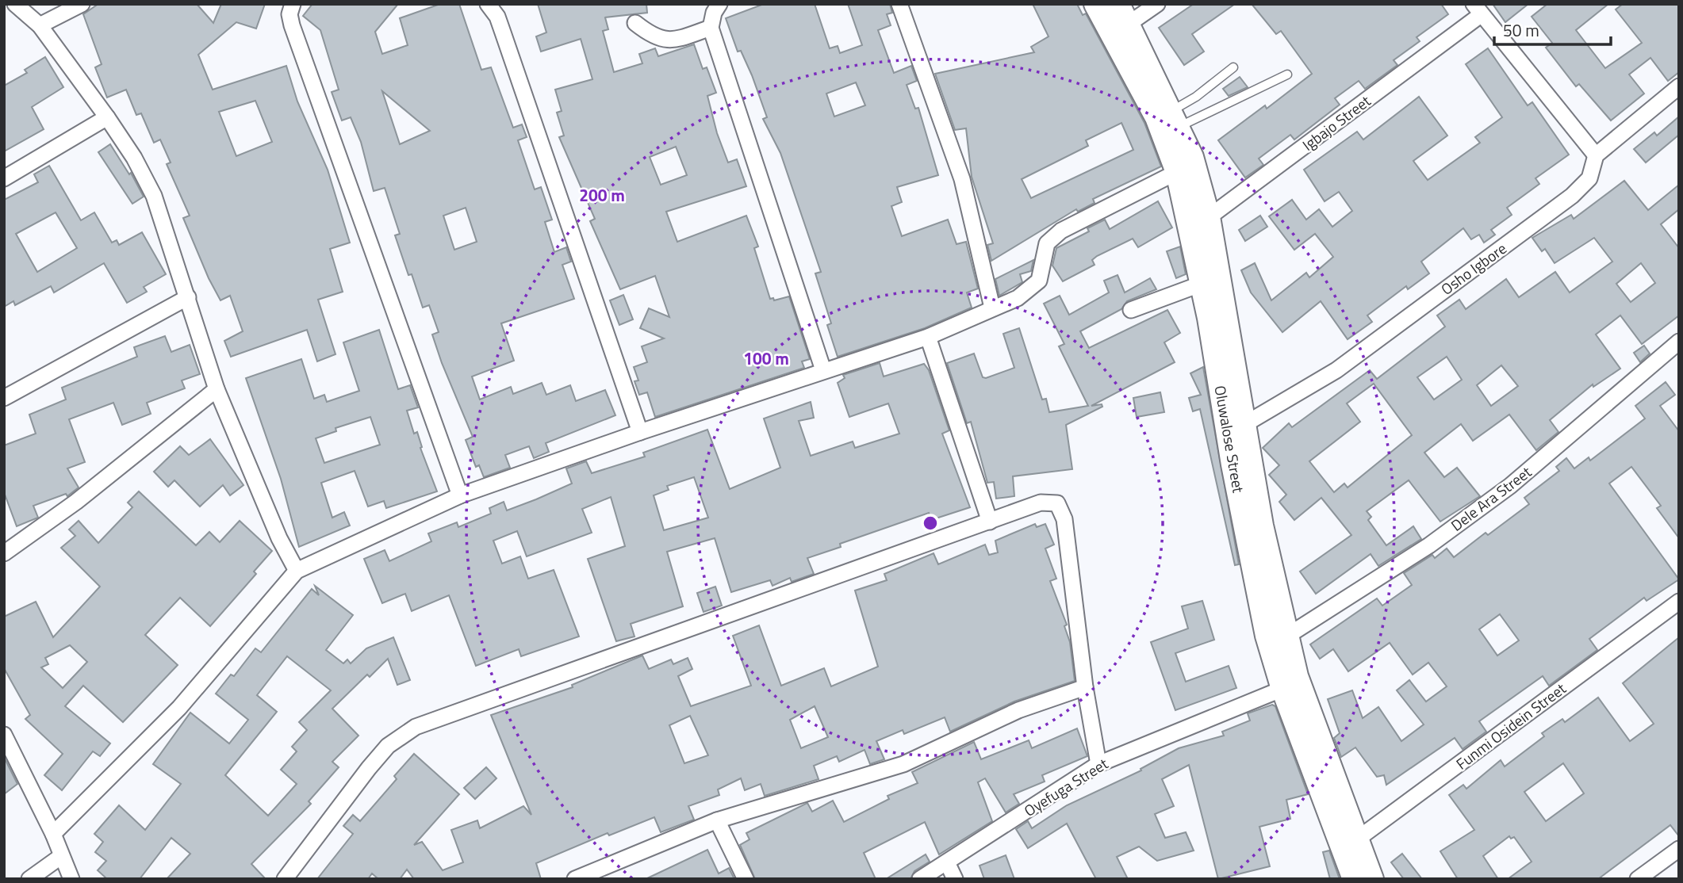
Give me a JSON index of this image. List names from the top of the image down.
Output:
{
  "streets": {
    "street": [
      "Igbajo Street",
      "Osho Igbore",
      "Oluwalose Street",
      "Dele Ara Street",
      "Funmi Osidein Street",
      "Oyefuga Street"
    ]
  },
  "crossings": [
    ["Igbajo Street", "Oluwalose Street"],
    ["Osho Igbore", "Oluwalose Street"],
    ["Oluwalose Street", "Dele Ara Street"],
    ["Oluwalose Street", "Funmi Osidein Street"],
    ["Oluwalose Street", "Oyefuga Street"]
  ],
  "scale_bar": "50 m",
  "rings": ["200 m", "100 m"]
}
